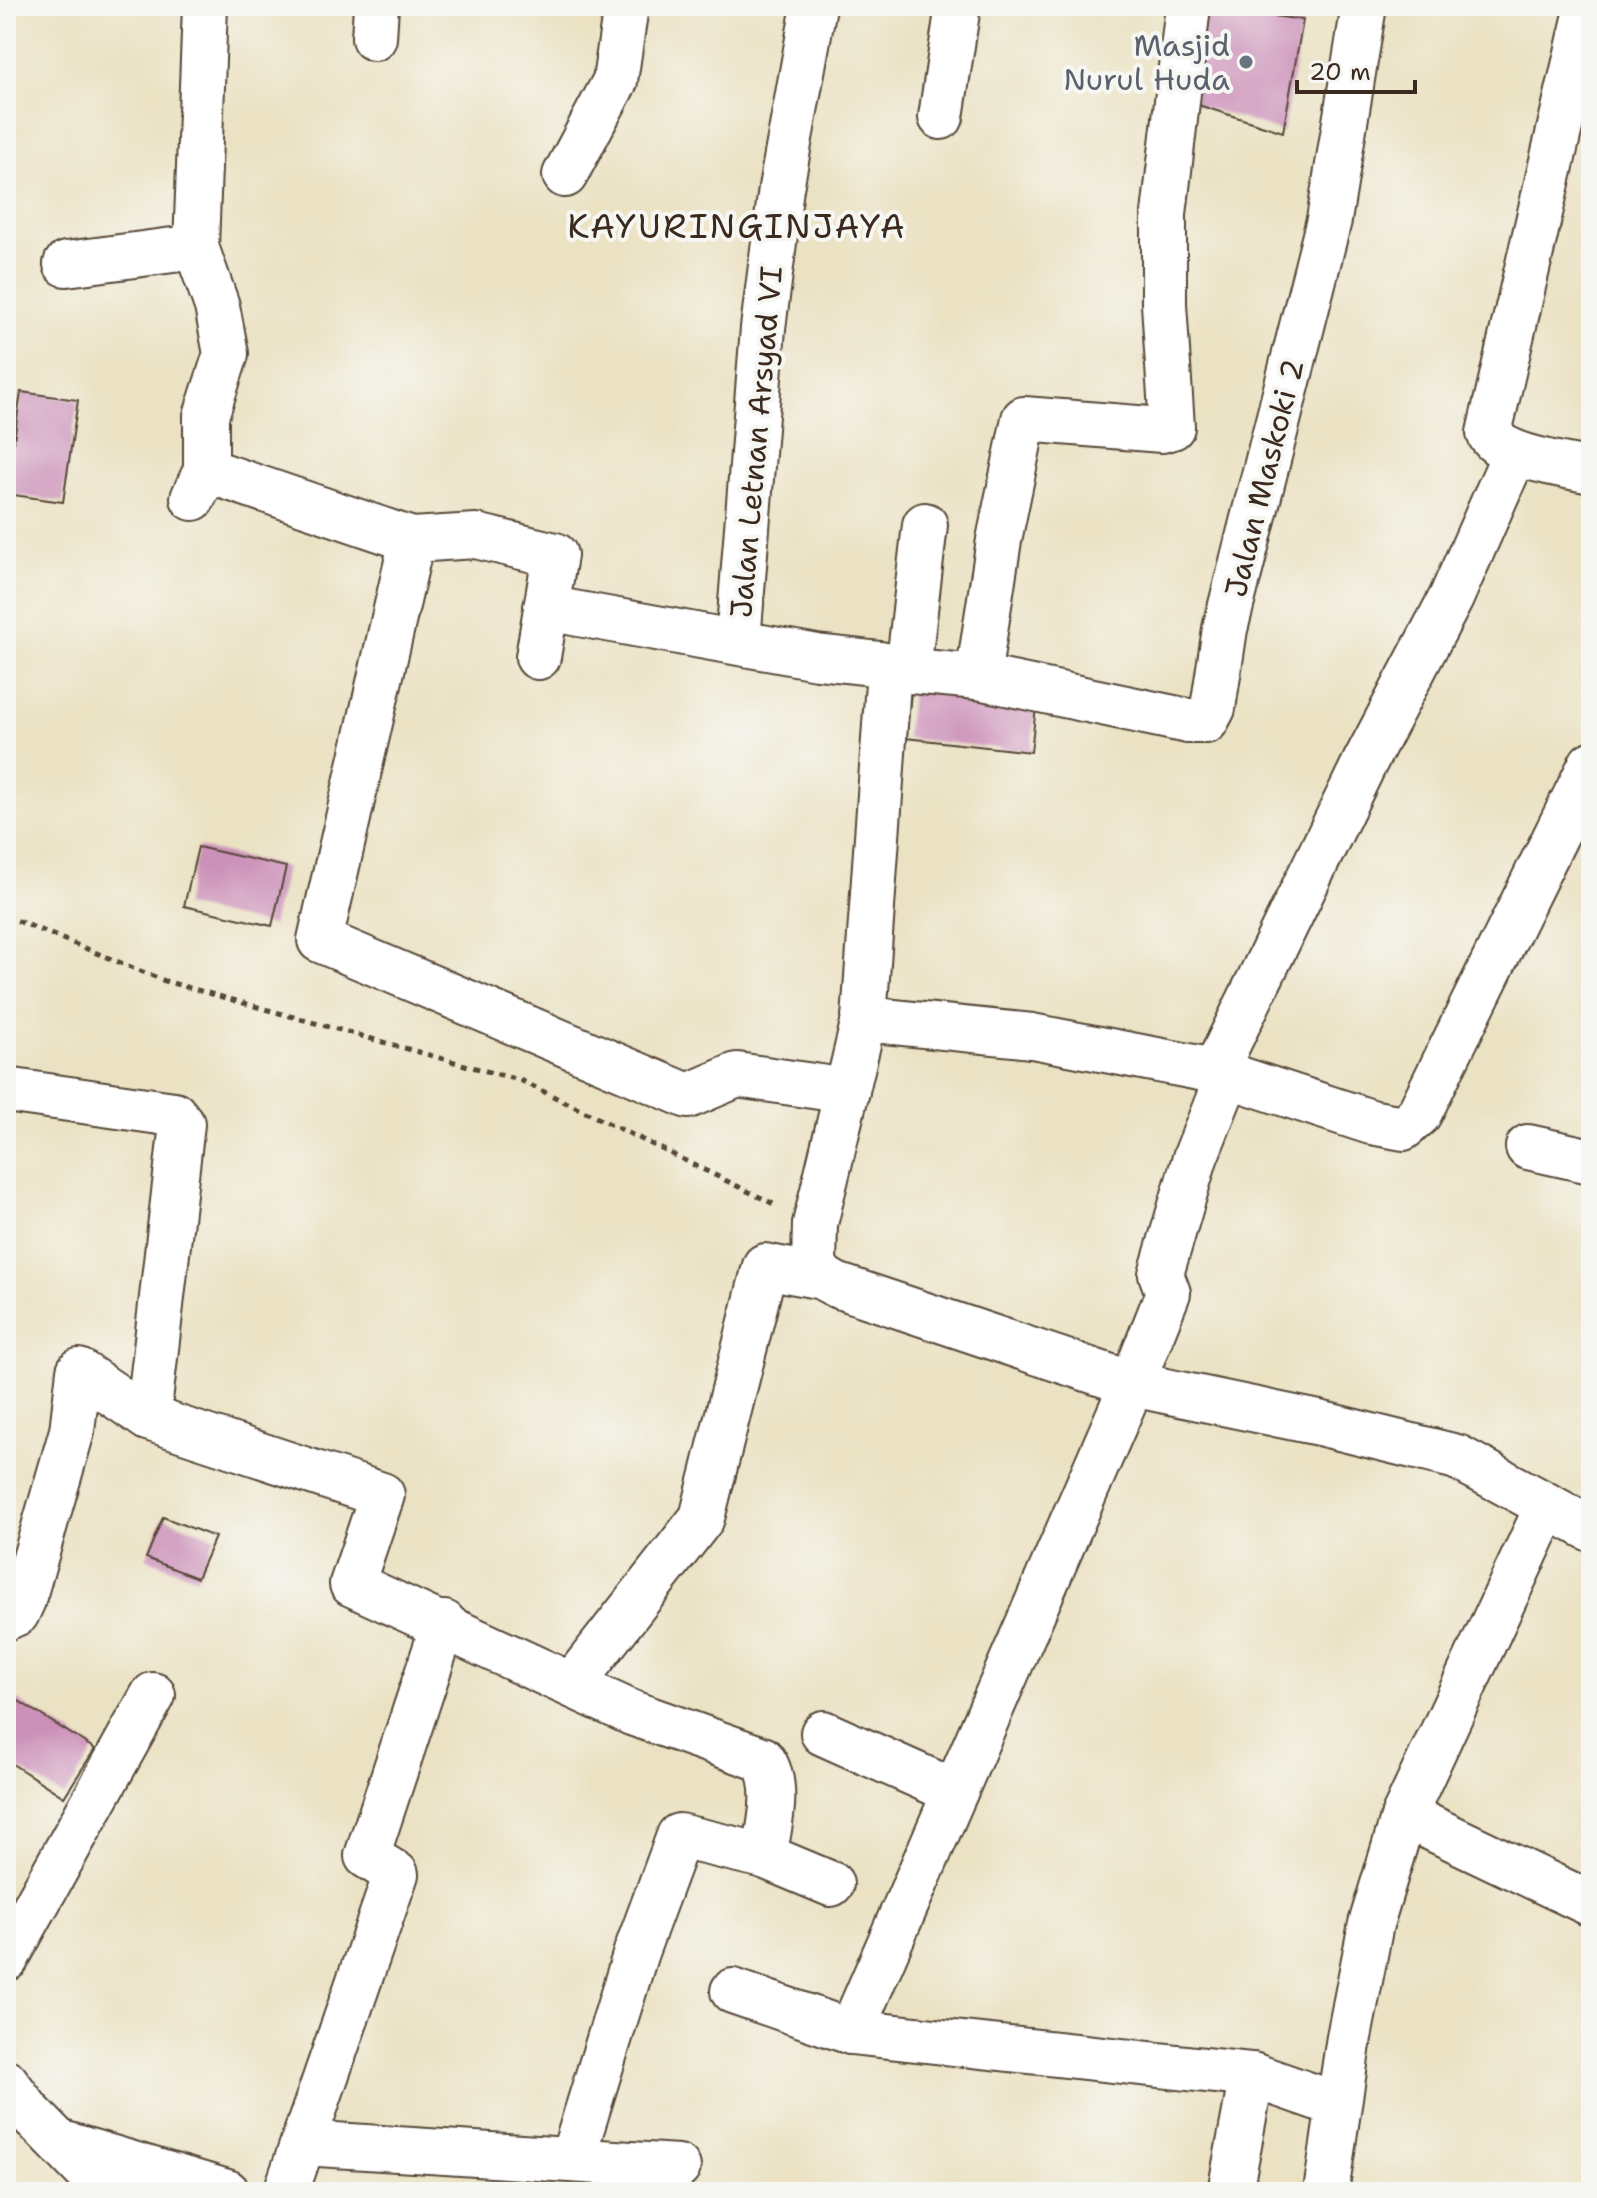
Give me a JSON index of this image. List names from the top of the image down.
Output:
{
  "streets": {
    "street": ["Jalan Letnan Arsyad VI", "Jalan Maskoki 2"]
  },
  "districts": ["KAYURINGINJAYA"],
  "places": ["Masjid Nurul Huda"],
  "scale_bar": "20 m"
}
